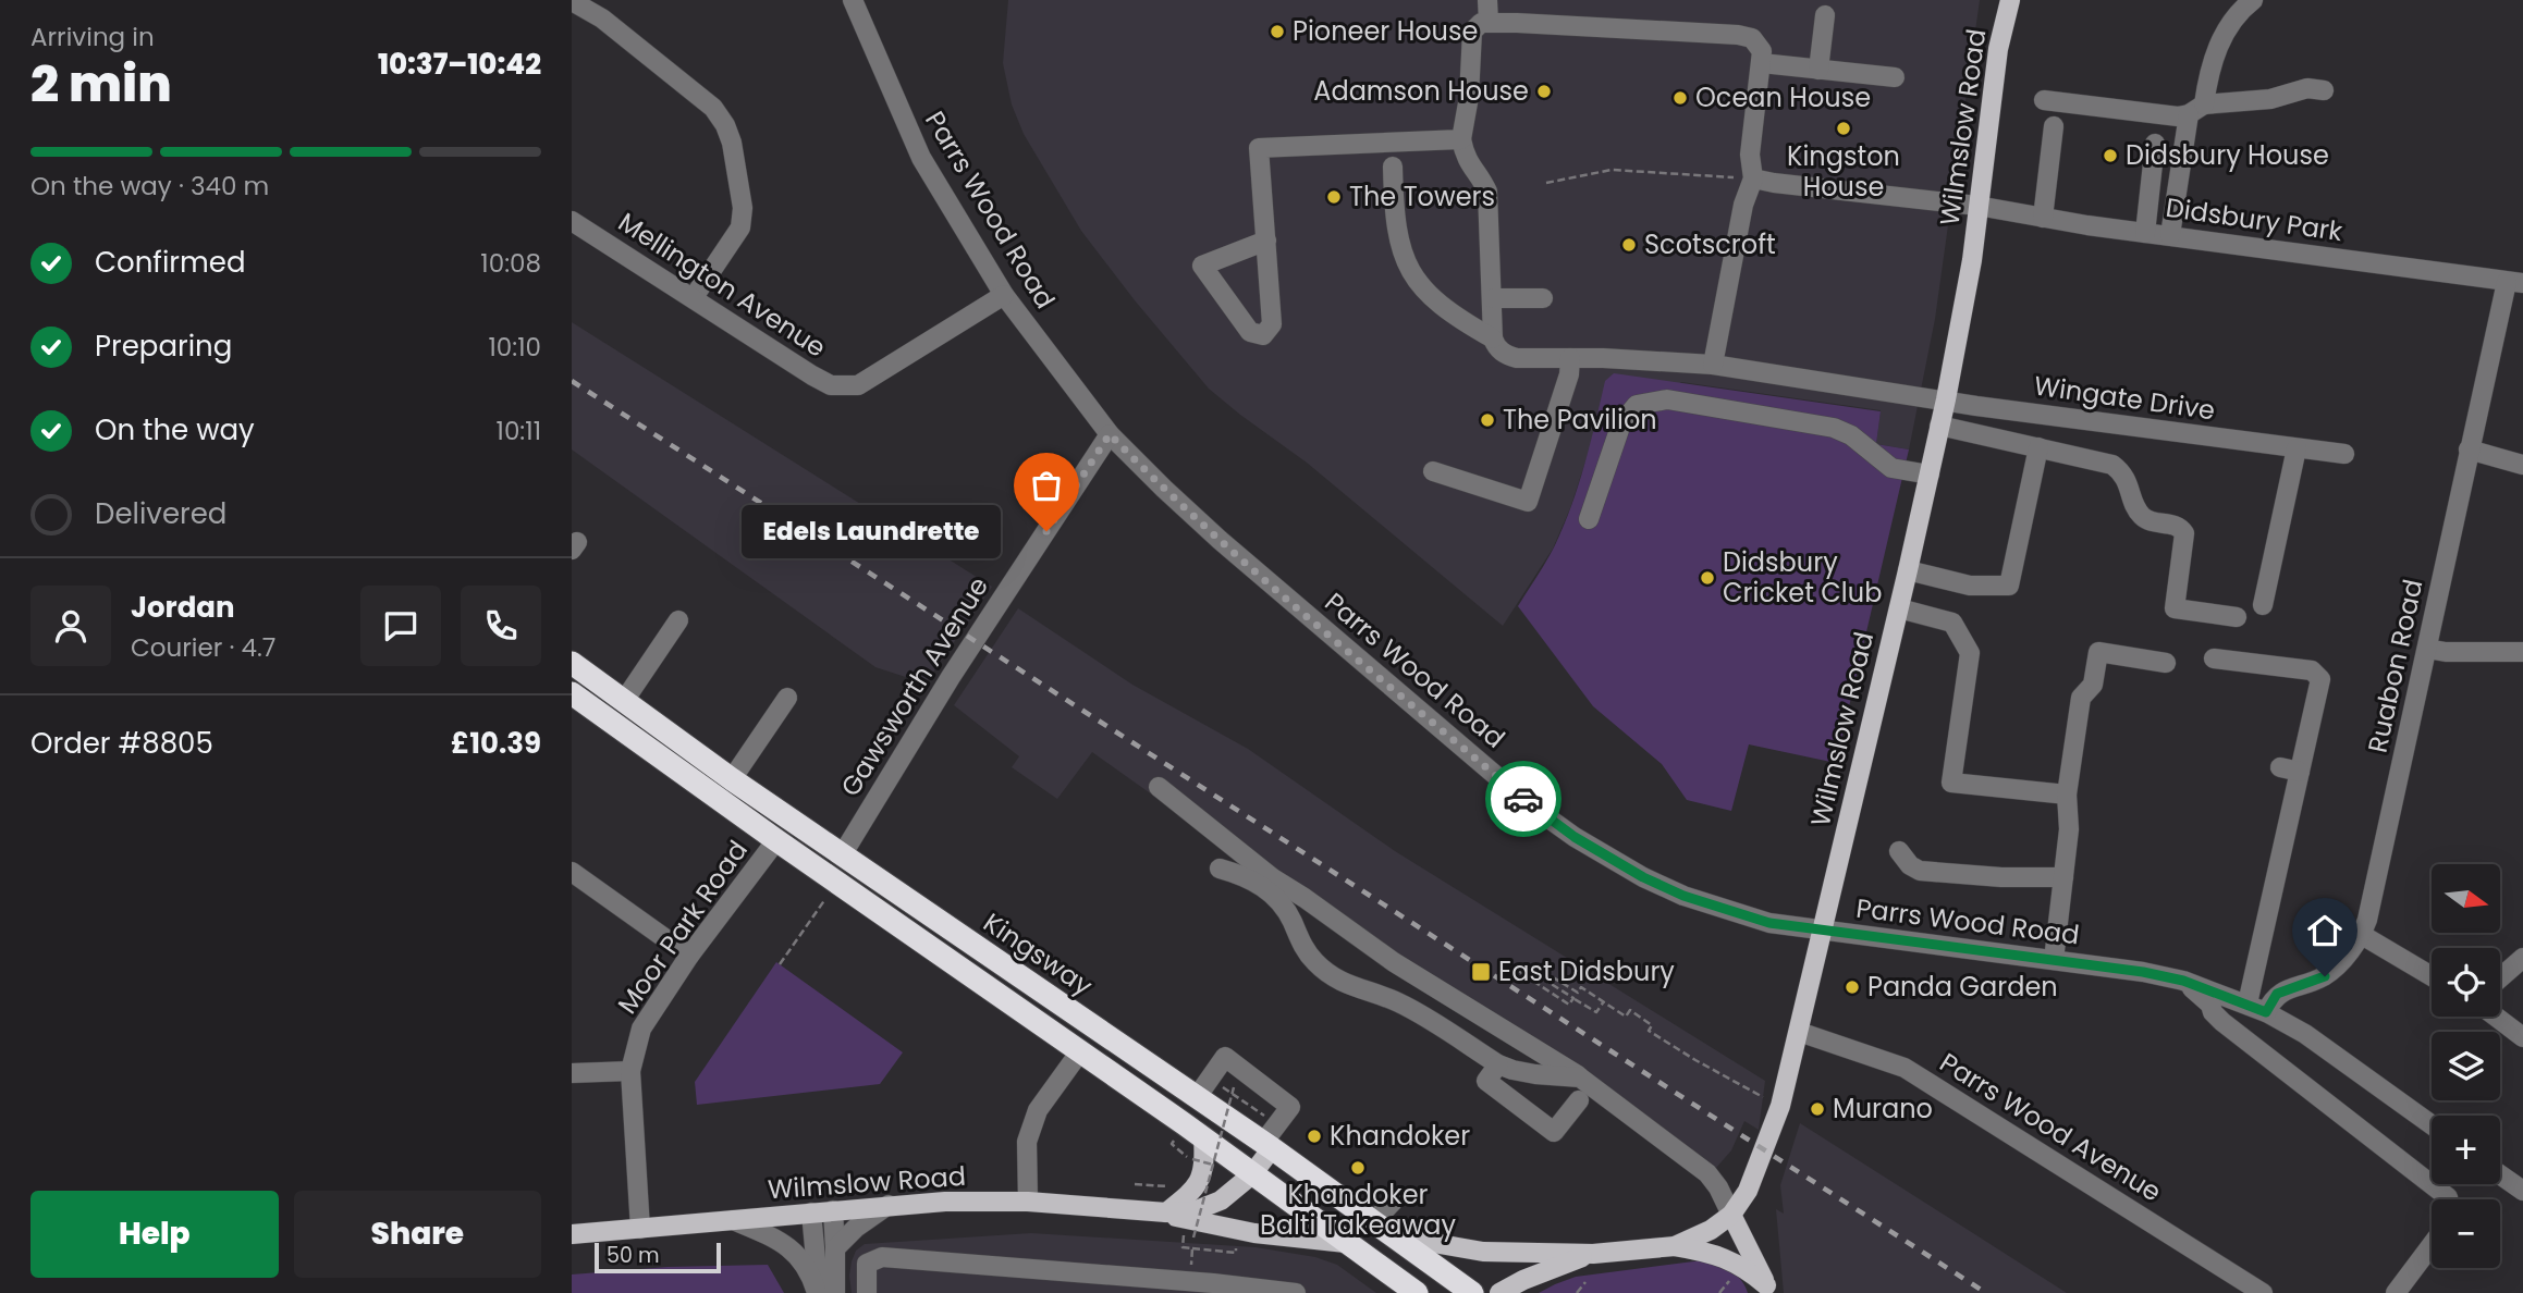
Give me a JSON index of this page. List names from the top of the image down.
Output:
{
  "streets": {
    "highway": ["Kingsway"],
    "main road": ["Wilmslow Road"],
    "street": [
      "Parrs Wood Road",
      "Didsbury Park",
      "Mellington Avenue",
      "Wingate Drive",
      "Ruabon Road",
      "Gawsworth Avenue",
      "Moor Park Road",
      "Parrs Wood Avenue"
    ]
  },
  "crossings": [
    ["Wilmslow Road", "Parrs Wood Road"],
    ["Wilmslow Road", "Didsbury Park"],
    ["Wilmslow Road", "Wingate Drive"],
    ["Wilmslow Road", "Moor Park Road"],
    ["Wilmslow Road", "Kingsway"],
    ["Wilmslow Road", "Parrs Wood Avenue"],
    ["Parrs Wood Road", "Mellington Avenue"],
    ["Parrs Wood Road", "Ruabon Road"],
    ["Parrs Wood Road", "Gawsworth Avenue"],
    ["Didsbury Park", "Ruabon Road"],
    ["Gawsworth Avenue", "Kingsway"],
    ["Moor Park Road", "Kingsway"]
  ],
  "places": {
    "other": [
      "Pioneer House",
      "Adamson House",
      "Ocean House",
      "Kingston House",
      "Didsbury House",
      "The Towers",
      "Scotscroft",
      "The Pavilion",
      "Edels Laundrette",
      "Didsbury Cricket Club",
      "Panda Garden",
      "Murano",
      "Khandoker",
      "Khandoker Balti Takeaway"
    ],
    "transit": ["East Didsbury"]
  },
  "scale_bar": "50 m",
  "north": "right",
  "page": {
    "heading": ["2 min", "Arriving in", "10:37–10:42"],
    "panel": [
      "Jordan",
      "Courier · 4.7",
      "Order #8805",
      "£10.39"
    ],
    "bar": "On the way · 340 m",
    "list": [
      ["Confirmed", "10:08"],
      ["Preparing", "10:10"],
      ["On the way", "10:11"],
      "Delivered"
    ],
    "bubble": "Edels Laundrette",
    "map_buttons": ["+", "−"],
    "buttons": ["Help", "Share"],
    "scale": "50 m"
  }
}
